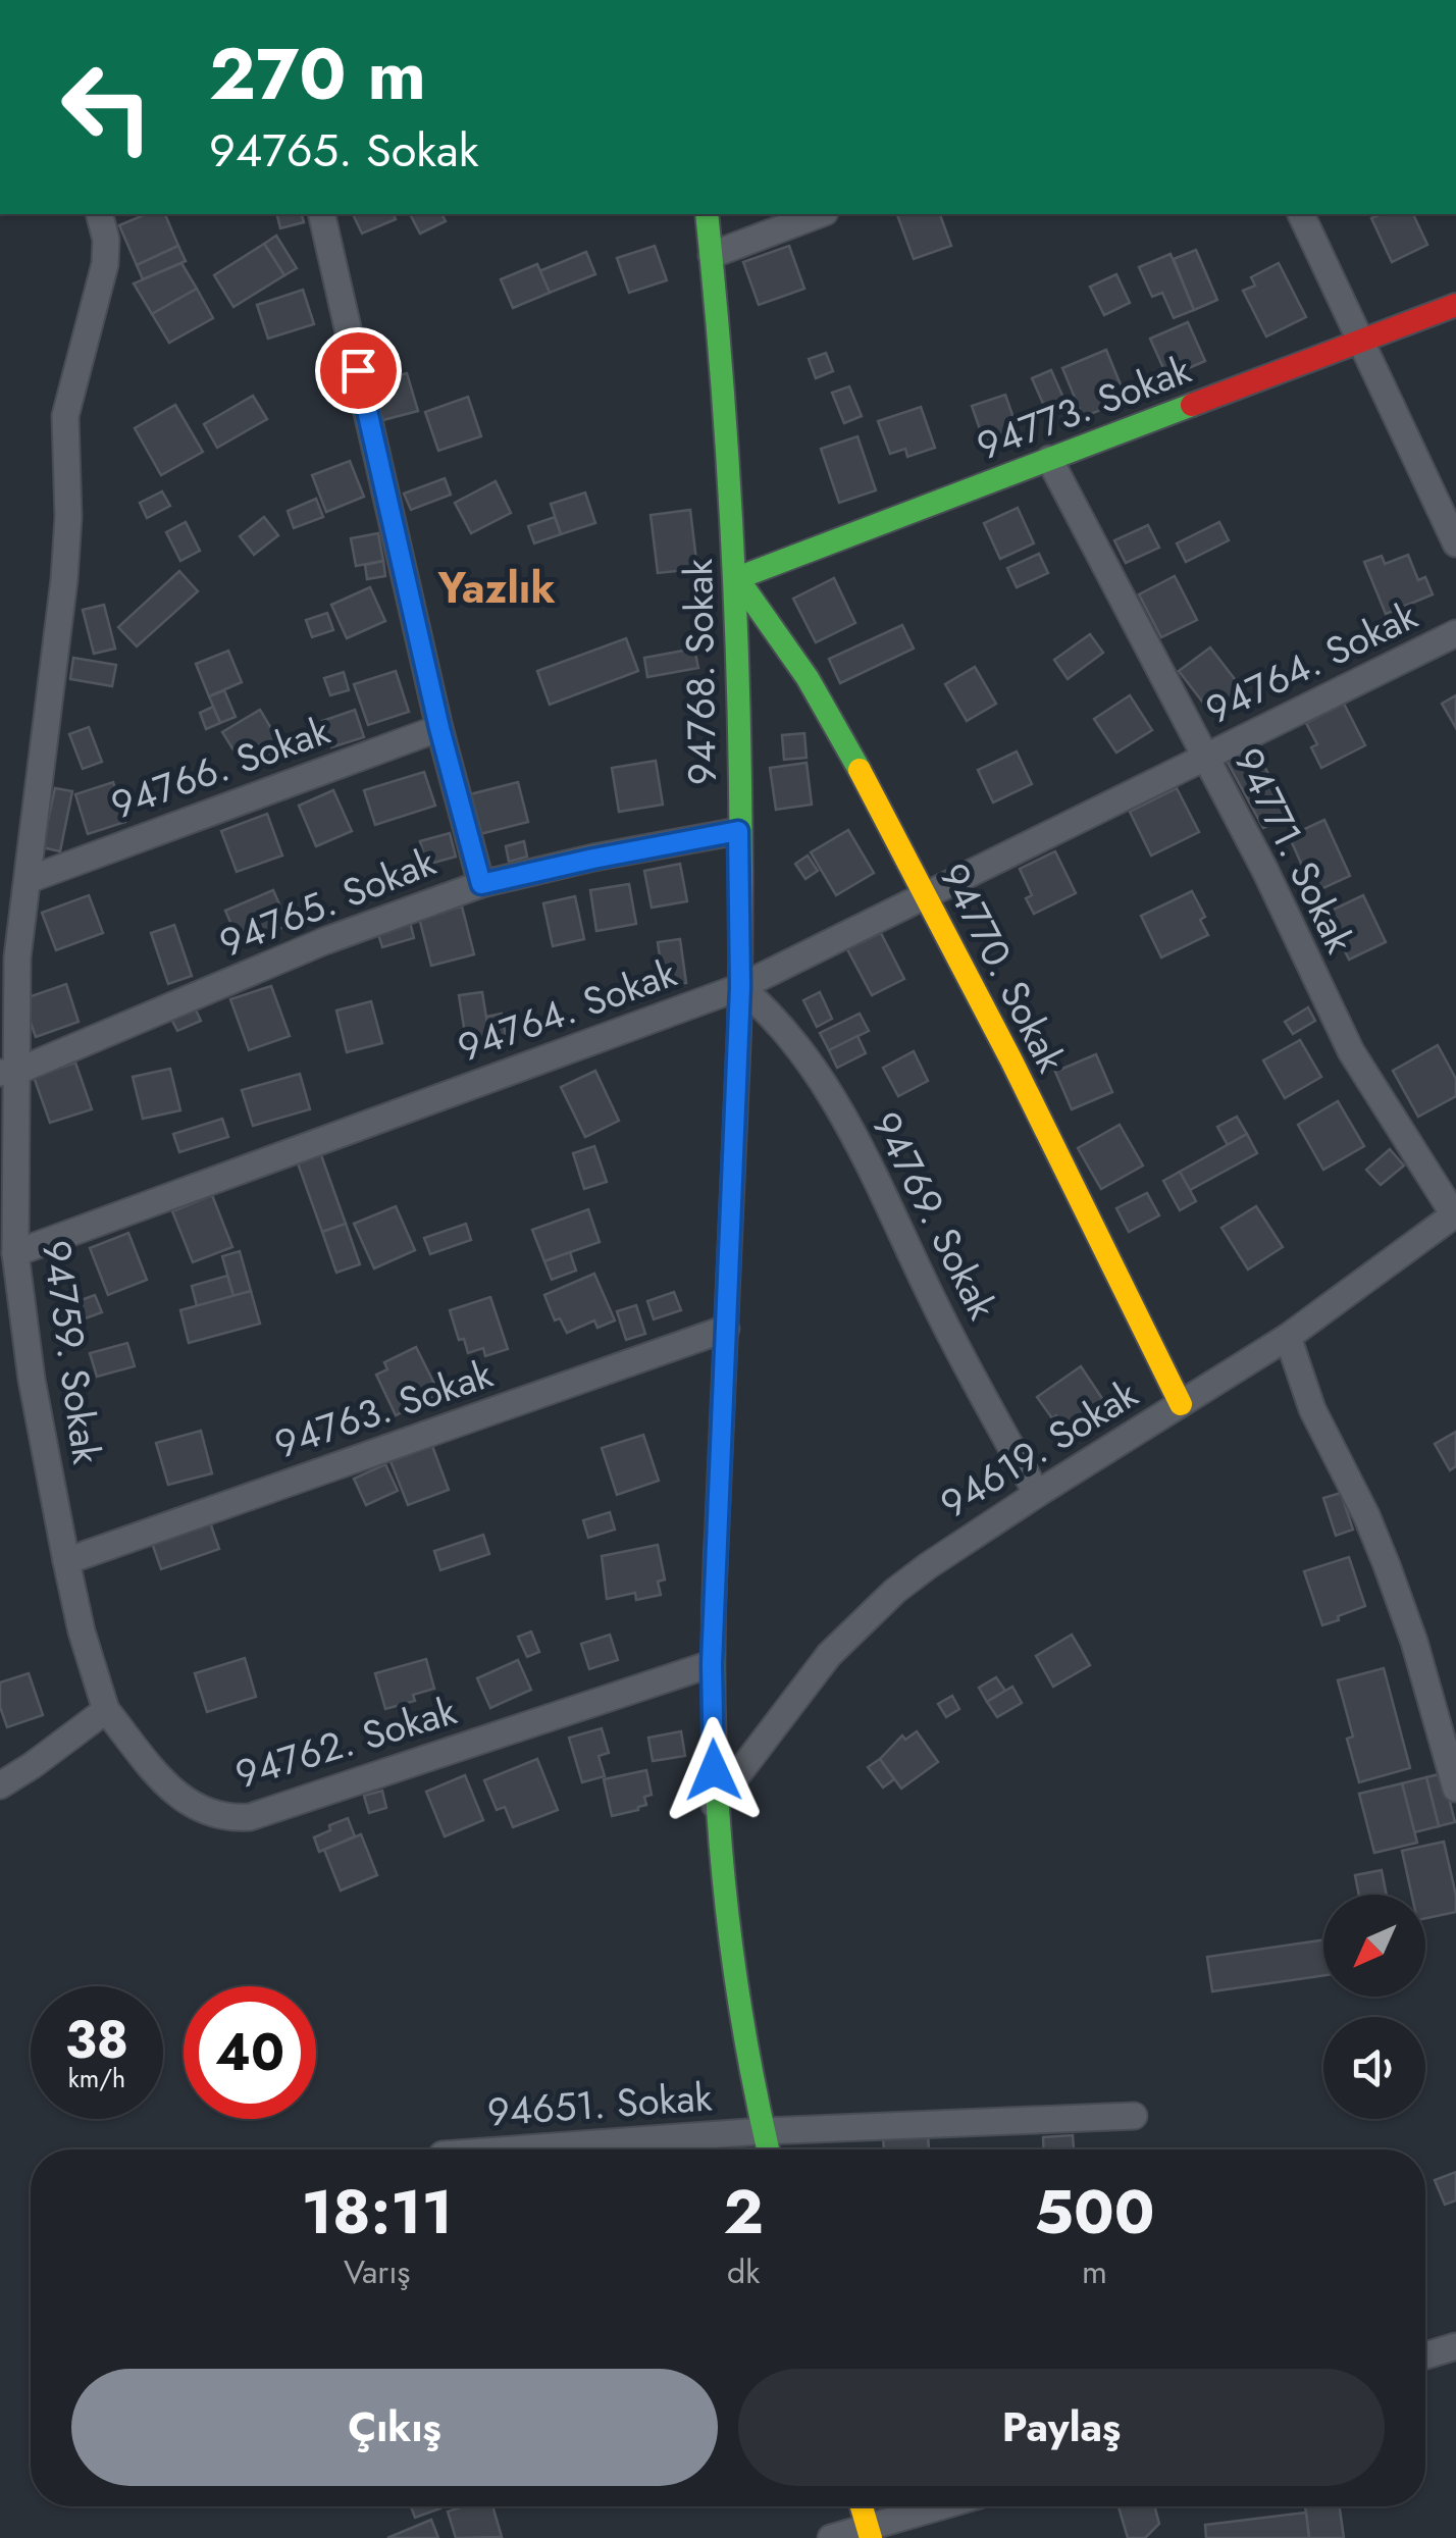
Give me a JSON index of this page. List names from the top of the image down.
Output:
{
  "streets": {
    "street": [
      "94773. Sokak",
      "94764. Sokak",
      "94768. Sokak",
      "94766. Sokak",
      "94771. Sokak",
      "94765. Sokak",
      "94770. Sokak",
      "94769. Sokak",
      "94759. Sokak",
      "94763. Sokak",
      "94619. Sokak",
      "94762. Sokak",
      "94651. Sokak"
    ]
  },
  "crossings": [
    ["94773. Sokak", "94768. Sokak"],
    ["94773. Sokak", "94771. Sokak"],
    ["94773. Sokak", "94770. Sokak"],
    ["94764. Sokak", "94768. Sokak"],
    ["94764. Sokak", "94771. Sokak"],
    ["94764. Sokak", "94770. Sokak"],
    ["94764. Sokak", "94769. Sokak"],
    ["94764. Sokak", "94759. Sokak"],
    ["94768. Sokak", "94765. Sokak"],
    ["94768. Sokak", "94770. Sokak"],
    ["94768. Sokak", "94769. Sokak"],
    ["94768. Sokak", "94763. Sokak"],
    ["94768. Sokak", "94619. Sokak"],
    ["94768. Sokak", "94762. Sokak"],
    ["94768. Sokak", "94651. Sokak"],
    ["94766. Sokak", "94759. Sokak"],
    ["94771. Sokak", "94619. Sokak"],
    ["94765. Sokak", "94759. Sokak"],
    ["94770. Sokak", "94619. Sokak"],
    ["94769. Sokak", "94619. Sokak"],
    ["94759. Sokak", "94763. Sokak"],
    ["94759. Sokak", "94762. Sokak"]
  ],
  "districts": ["Yazlık"],
  "north": "bottom left",
  "page": {
    "turn": ["270 m", "94765. Sokak"],
    "speed": "38 km/h",
    "limit": "40",
    "eta": [
      "18:11",
      "Varış",
      "2",
      "dk",
      "500",
      "m"
    ],
    "buttons": ["Çıkış", "Paylaş"]
  }
}
